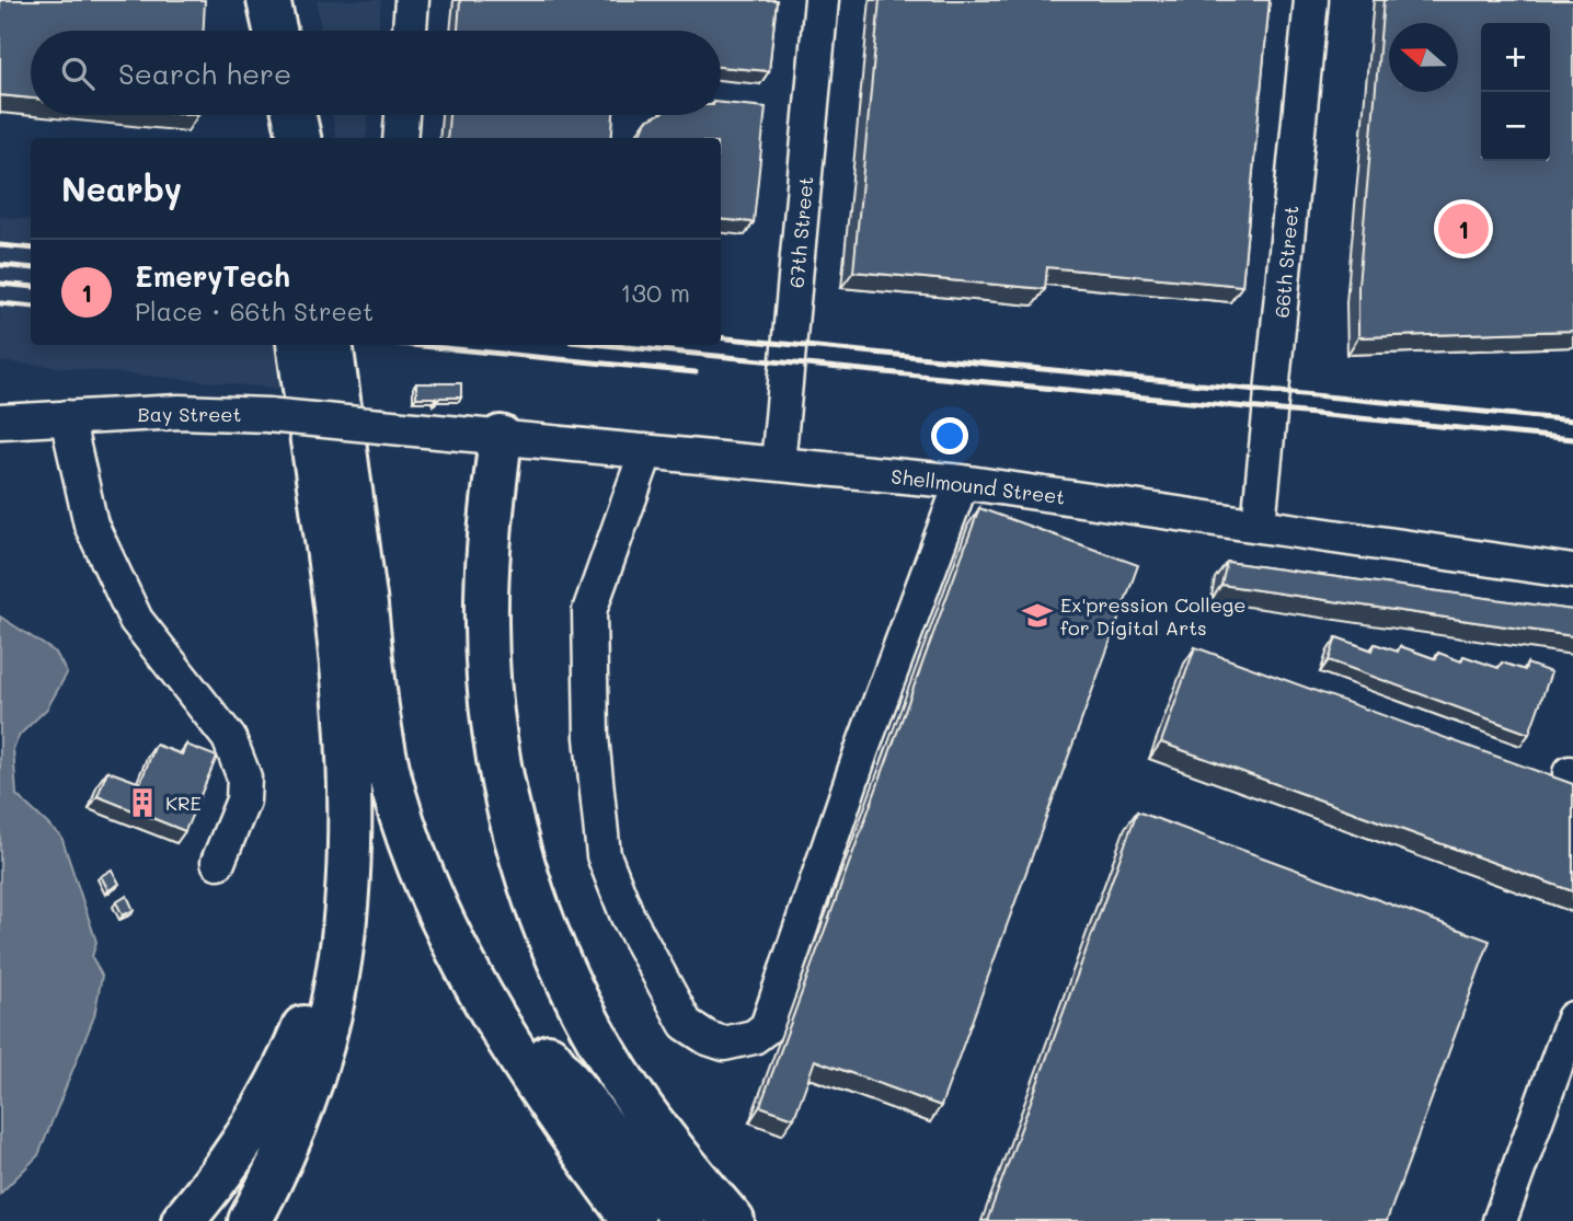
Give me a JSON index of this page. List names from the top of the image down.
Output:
{
  "streets": {
    "street": [
      "67th Street",
      "66th Street",
      "Bay Street",
      "Shellmound Street"
    ]
  },
  "crossings": [
    ["67th Street", "Shellmound Street"],
    ["66th Street", "Shellmound Street"],
    ["Bay Street", "Shellmound Street"]
  ],
  "places": {
    "school or university": ["Ex'pression College for Digital Arts"],
    "building": ["KRE"]
  },
  "north": "left",
  "page": {
    "map_buttons": ["+", "−"],
    "search": "Search here",
    "heading": "Nearby",
    "pins": "1",
    "list": [
      {
        "mark": "1",
        "name": "EmeryTech",
        "note": "Place · 66th Street",
        "value": "130 m"
      }
    ]
  }
}
